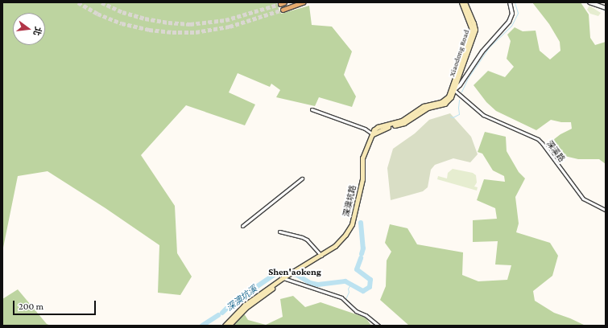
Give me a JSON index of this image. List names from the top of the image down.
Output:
{
  "streets": {
    "main road": ["Xiaodong Road", "深澳坑路"],
    "street": ["深溪路"]
  },
  "crossings": [
    ["Xiaodong Road", "深溪路"]
  ],
  "districts": ["Shen'aokeng"],
  "water": ["深澳坑溪"],
  "scale_bar": "200 m",
  "north": "right"
}
